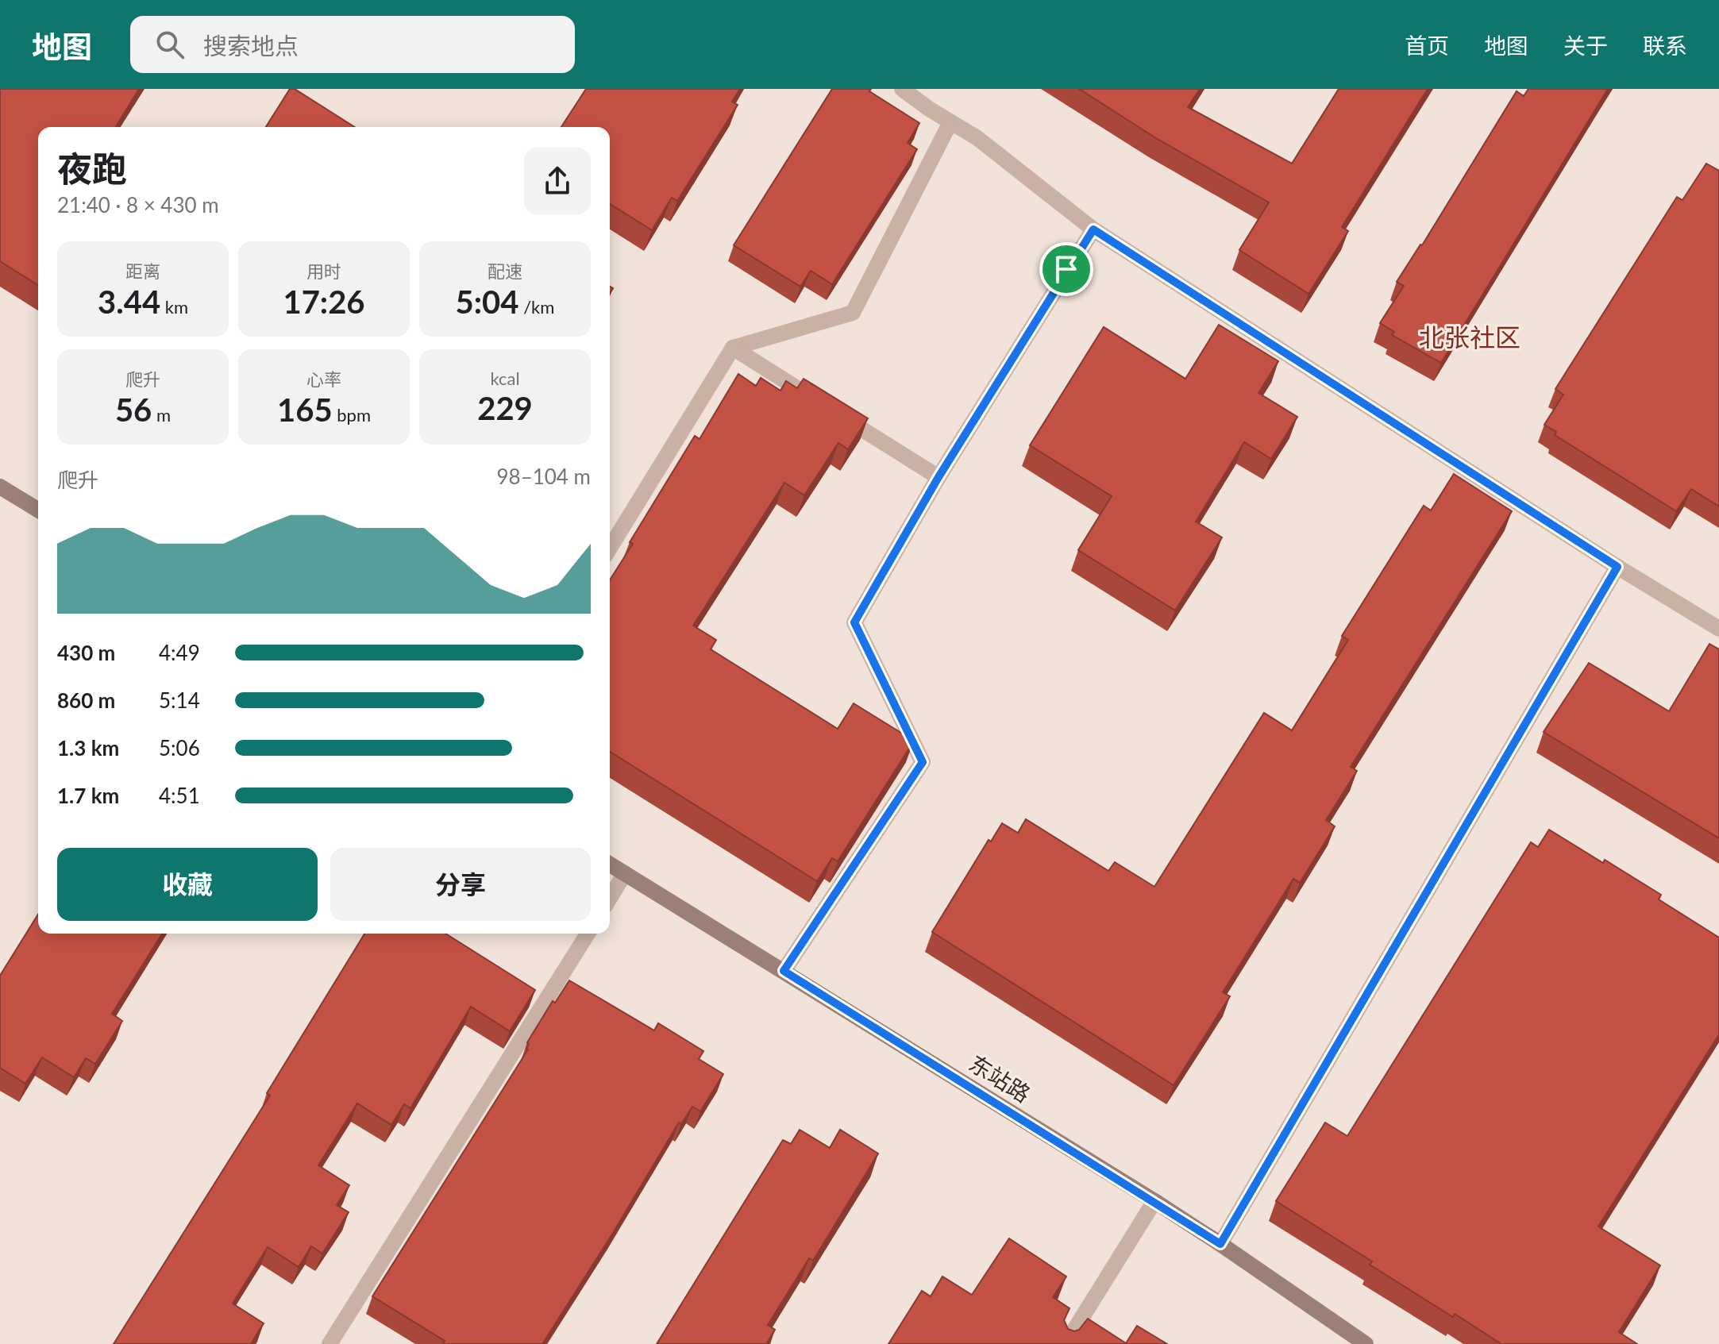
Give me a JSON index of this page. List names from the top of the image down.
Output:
{
  "streets": {
    "street": ["东站路"]
  },
  "districts": ["北张社区"],
  "page": {
    "header": "地图",
    "search": "搜索地点",
    "nav": [
      "首页",
      "地图",
      "关于",
      "联系"
    ],
    "heading": ["夜跑", "21:40 · 8 × 430 m"],
    "stats": [
      ["距离", "3.44 km"],
      ["用时", "17:26"],
      ["配速", "5:04 /km"],
      ["爬升", "56 m"],
      ["心率", "165 bpm"],
      ["kcal", "229"]
    ],
    "chart": ["爬升", "98–104 m"],
    "list": [
      {
        "name": "430 m",
        "note": "4:49"
      },
      {
        "name": "860 m",
        "note": "5:14"
      },
      {
        "name": "1.3 km",
        "note": "5:06"
      },
      {
        "name": "1.7 km",
        "note": "4:51"
      }
    ],
    "buttons": ["收藏", "分享"]
  }
}
